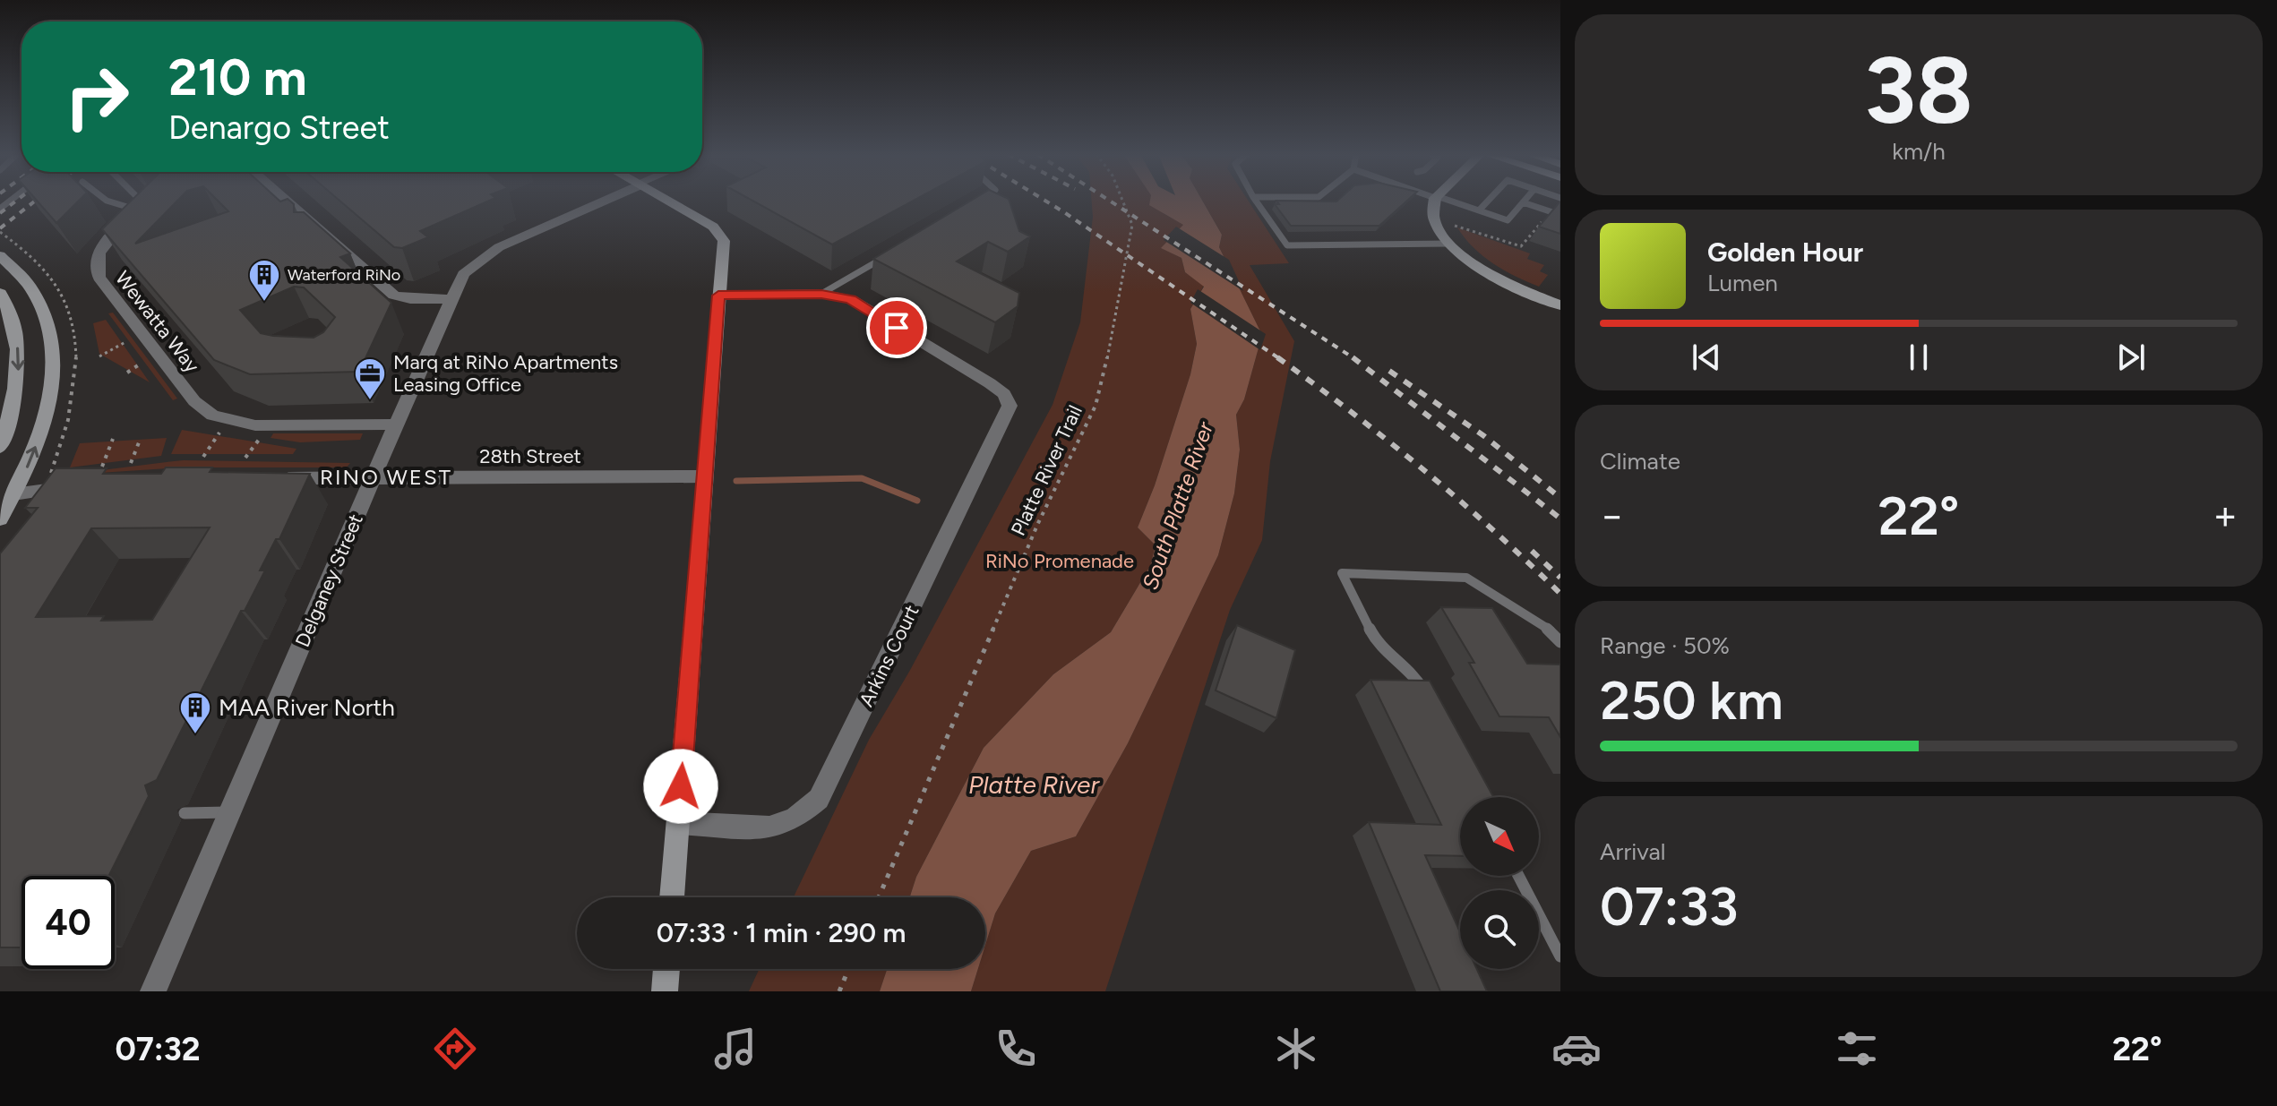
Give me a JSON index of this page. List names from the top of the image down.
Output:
{
  "streets": {
    "street": [
      "Wewatta Way",
      "28th Street",
      "Delganey Street",
      "Arkins Court"
    ],
    "path": ["Platte River Trail"]
  },
  "crossings": [
    ["Wewatta Way", "Delganey Street"],
    ["28th Street", "Delganey Street"]
  ],
  "districts": ["RINO WEST"],
  "water": ["South Platte River", "Platte River"],
  "parks": ["RiNo Promenade"],
  "places": {
    "building": ["Waterford RiNo", "MAA River North"],
    "office": ["Marq at RiNo Apartments Leasing Office"]
  },
  "north": "bottom right",
  "page": {
    "tile": [
      ["38", "km/h"],
      "Climate",
      ["Range · 50%", "250 km"],
      ["Arrival", "07:33"]
    ],
    "turn": ["210 m", "Denargo Street"],
    "song": ["Golden Hour", "Lumen"],
    "heat": ["−", "22°", "+"],
    "limit": "40",
    "trip": "07:33 · 1 min · 290 m",
    "tabs": ["07:32", "22°"]
  }
}
